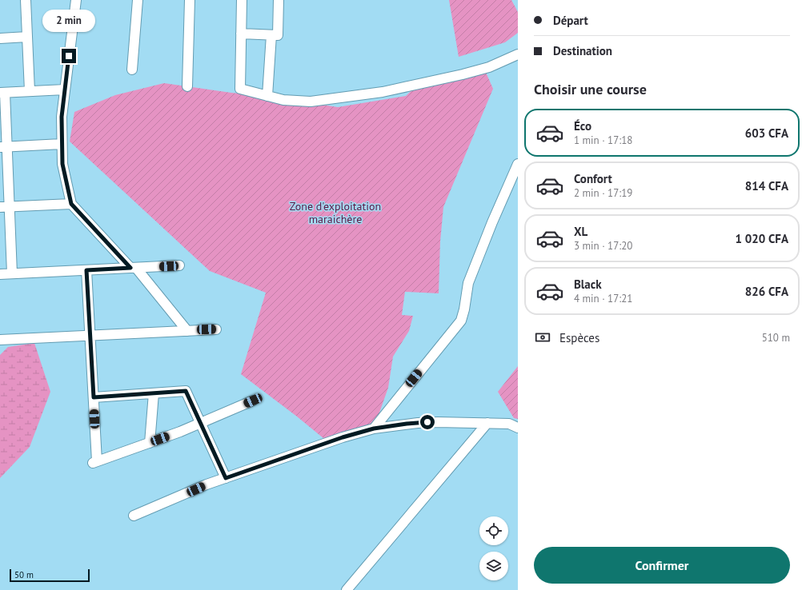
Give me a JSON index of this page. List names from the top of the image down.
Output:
{
  "parks": ["Zone d'exploitation maraichère"],
  "scale_bar": "50 m",
  "page": {
    "banner": ["Départ", "Destination"],
    "bubble": "2 min",
    "heading": "Choisir une course",
    "list": [
      {
        "name": "Éco",
        "note": "1 min · 17:18",
        "value": "603 CFA"
      },
      {
        "name": "Confort",
        "note": "2 min · 17:19",
        "value": "814 CFA"
      },
      {
        "name": "XL",
        "note": "3 min · 17:20",
        "value": "1 020 CFA"
      },
      {
        "name": "Black",
        "note": "4 min · 17:21",
        "value": "826 CFA"
      }
    ],
    "pay": ["Espèces", "510 m"],
    "buttons": "Confirmer",
    "scale": "50 m"
  }
}
